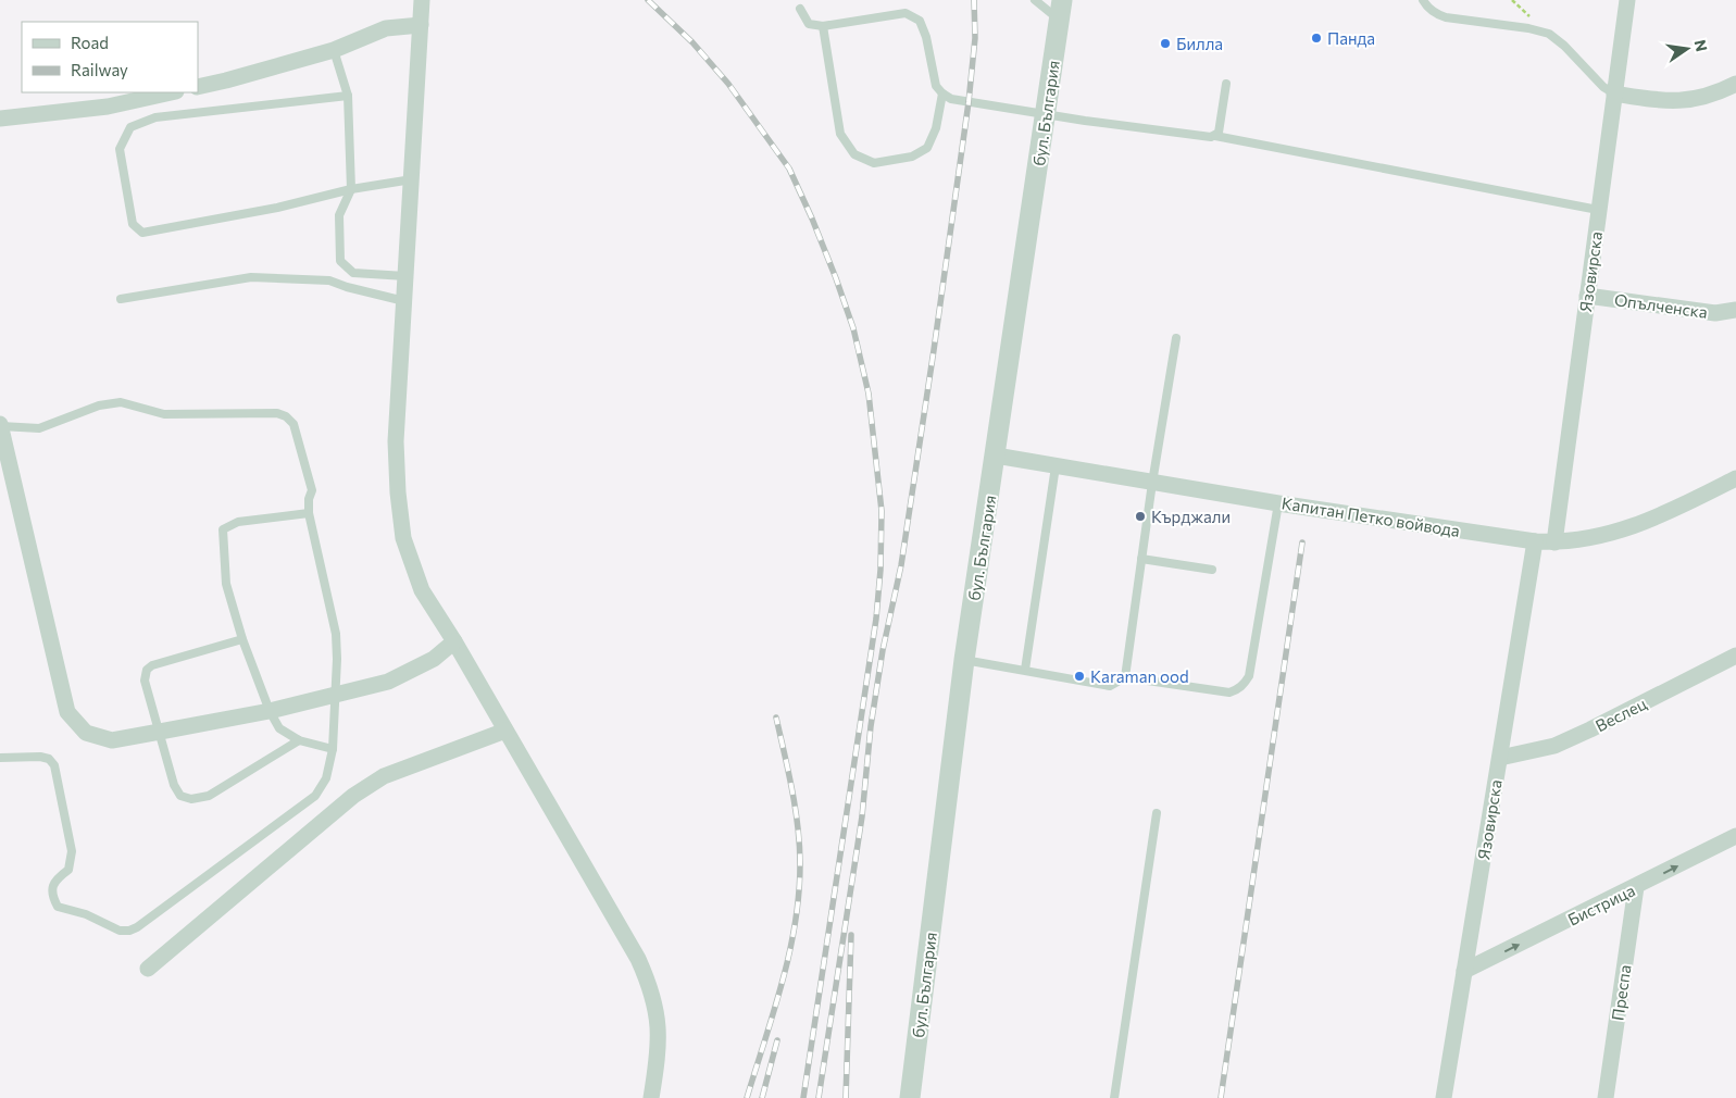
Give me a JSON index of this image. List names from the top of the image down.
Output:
{
  "streets": {
    "street": [
      "бул. България",
      "Язовирска",
      "Опълченска",
      "Капитан Петко войвода",
      "Веслец",
      "Бистрица",
      "Преспа"
    ]
  },
  "crossings": [
    ["бул. България", "Капитан Петко войвода"],
    ["Язовирска", "Опълченска"],
    ["Язовирска", "Капитан Петко войвода"],
    ["Язовирска", "Веслец"],
    ["Язовирска", "Бистрица"],
    ["Бистрица", "Преспа"]
  ],
  "one_way": ["Бистрица"],
  "places": [
    "Панда",
    "Билла",
    "Кърджали",
    "Karaman ood"
  ],
  "legend": ["Road", "Railway"],
  "north": "right"
}
